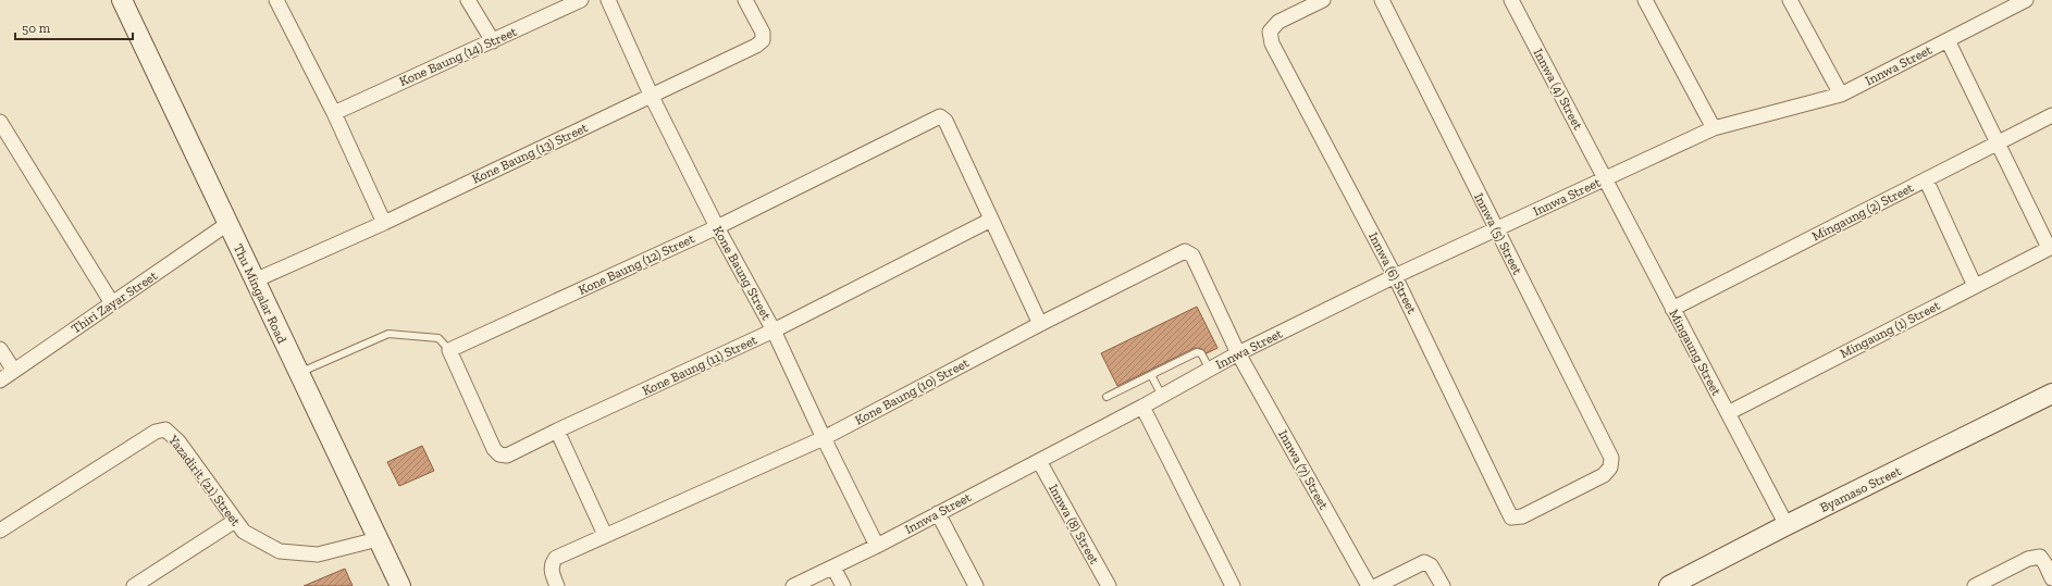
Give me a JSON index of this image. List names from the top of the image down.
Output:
{
  "streets": {
    "main road": ["Thu Mingalar Road", "Byamaso Street"],
    "street": [
      "Kone Baung (14) Street",
      "Innwa Street",
      "Innwa (4) Street",
      "Kone Baung (13) Street",
      "Mingaung (2) Street",
      "Innwa (5) Street",
      "Kone Baung (12) Street",
      "Kone Baung Street",
      "Innwa (6) Street",
      "Thiri Zayar Street",
      "Mingaung (1) Street",
      "Mingaung Street",
      "Kone Baung (11) Street",
      "Kone Baung (10) Street",
      "Innwa (7) Street",
      "Yazadirit (21) Street",
      "Innwa (8) Street"
    ]
  },
  "crossings": [
    ["Innwa Street", "Innwa (4) Street"],
    ["Innwa Street", "Innwa (5) Street"],
    ["Innwa Street", "Kone Baung Street"],
    ["Innwa Street", "Innwa (6) Street"],
    ["Innwa Street", "Mingaung Street"],
    ["Innwa Street", "Kone Baung (10) Street"],
    ["Innwa Street", "Innwa (7) Street"],
    ["Innwa Street", "Innwa (8) Street"],
    ["Innwa (4) Street", "Mingaung Street"],
    ["Kone Baung (13) Street", "Kone Baung Street"],
    ["Kone Baung (13) Street", "Thu Mingalar Road"],
    ["Mingaung (2) Street", "Mingaung Street"],
    ["Innwa (5) Street", "Innwa (6) Street"],
    ["Kone Baung (12) Street", "Kone Baung Street"],
    ["Kone Baung (12) Street", "Kone Baung (11) Street"],
    ["Kone Baung Street", "Kone Baung (11) Street"],
    ["Kone Baung Street", "Kone Baung (10) Street"],
    ["Thu Mingalar Road", "Thiri Zayar Street"],
    ["Thu Mingalar Road", "Yazadirit (21) Street"],
    ["Mingaung (1) Street", "Mingaung Street"],
    ["Mingaung Street", "Byamaso Street"],
    ["Kone Baung (10) Street", "Innwa (7) Street"]
  ],
  "scale_bar": "50 m"
}
